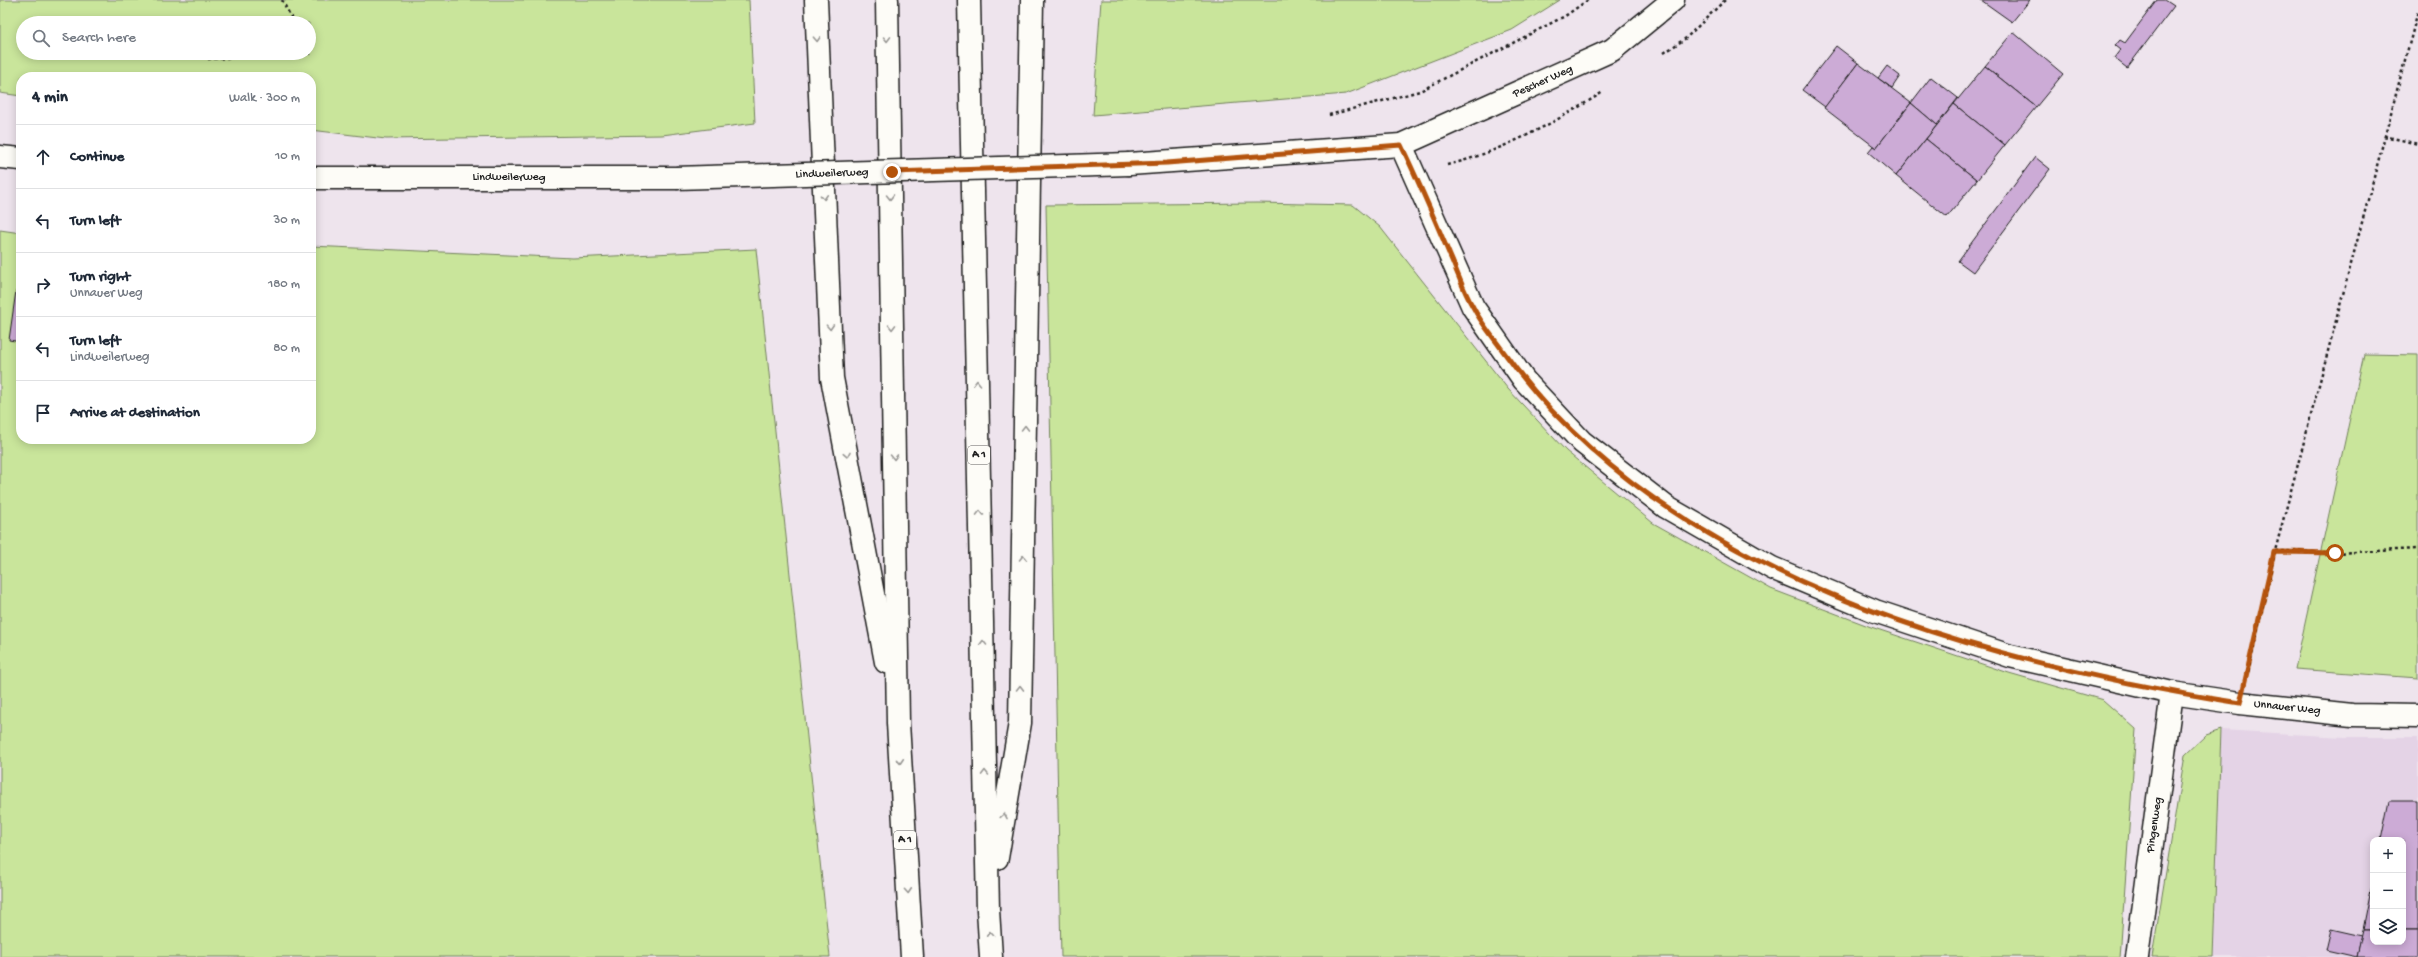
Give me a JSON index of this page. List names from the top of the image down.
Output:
{
  "streets": {
    "main road": [
      "Pescher Weg",
      "Lindweilerweg",
      "A 1",
      "Unnauer Weg",
      "Pingenweg"
    ]
  },
  "crossings": [
    ["Pescher Weg", "Lindweilerweg"],
    ["Pescher Weg", "Unnauer Weg"],
    ["Lindweilerweg", "Unnauer Weg"],
    ["Unnauer Weg", "Pingenweg"]
  ],
  "page": {
    "search": "Search here",
    "heading": ["4 min", "Walk · 300 m"],
    "list": [
      ["Continue", "10 m"],
      ["Turn left", "30 m"],
      ["Turn right", "Unnauer Weg", "180 m"],
      ["Turn left", "Lindweilerweg", "80 m"],
      "Arrive at destination"
    ],
    "map_buttons": ["+", "−"]
  }
}
